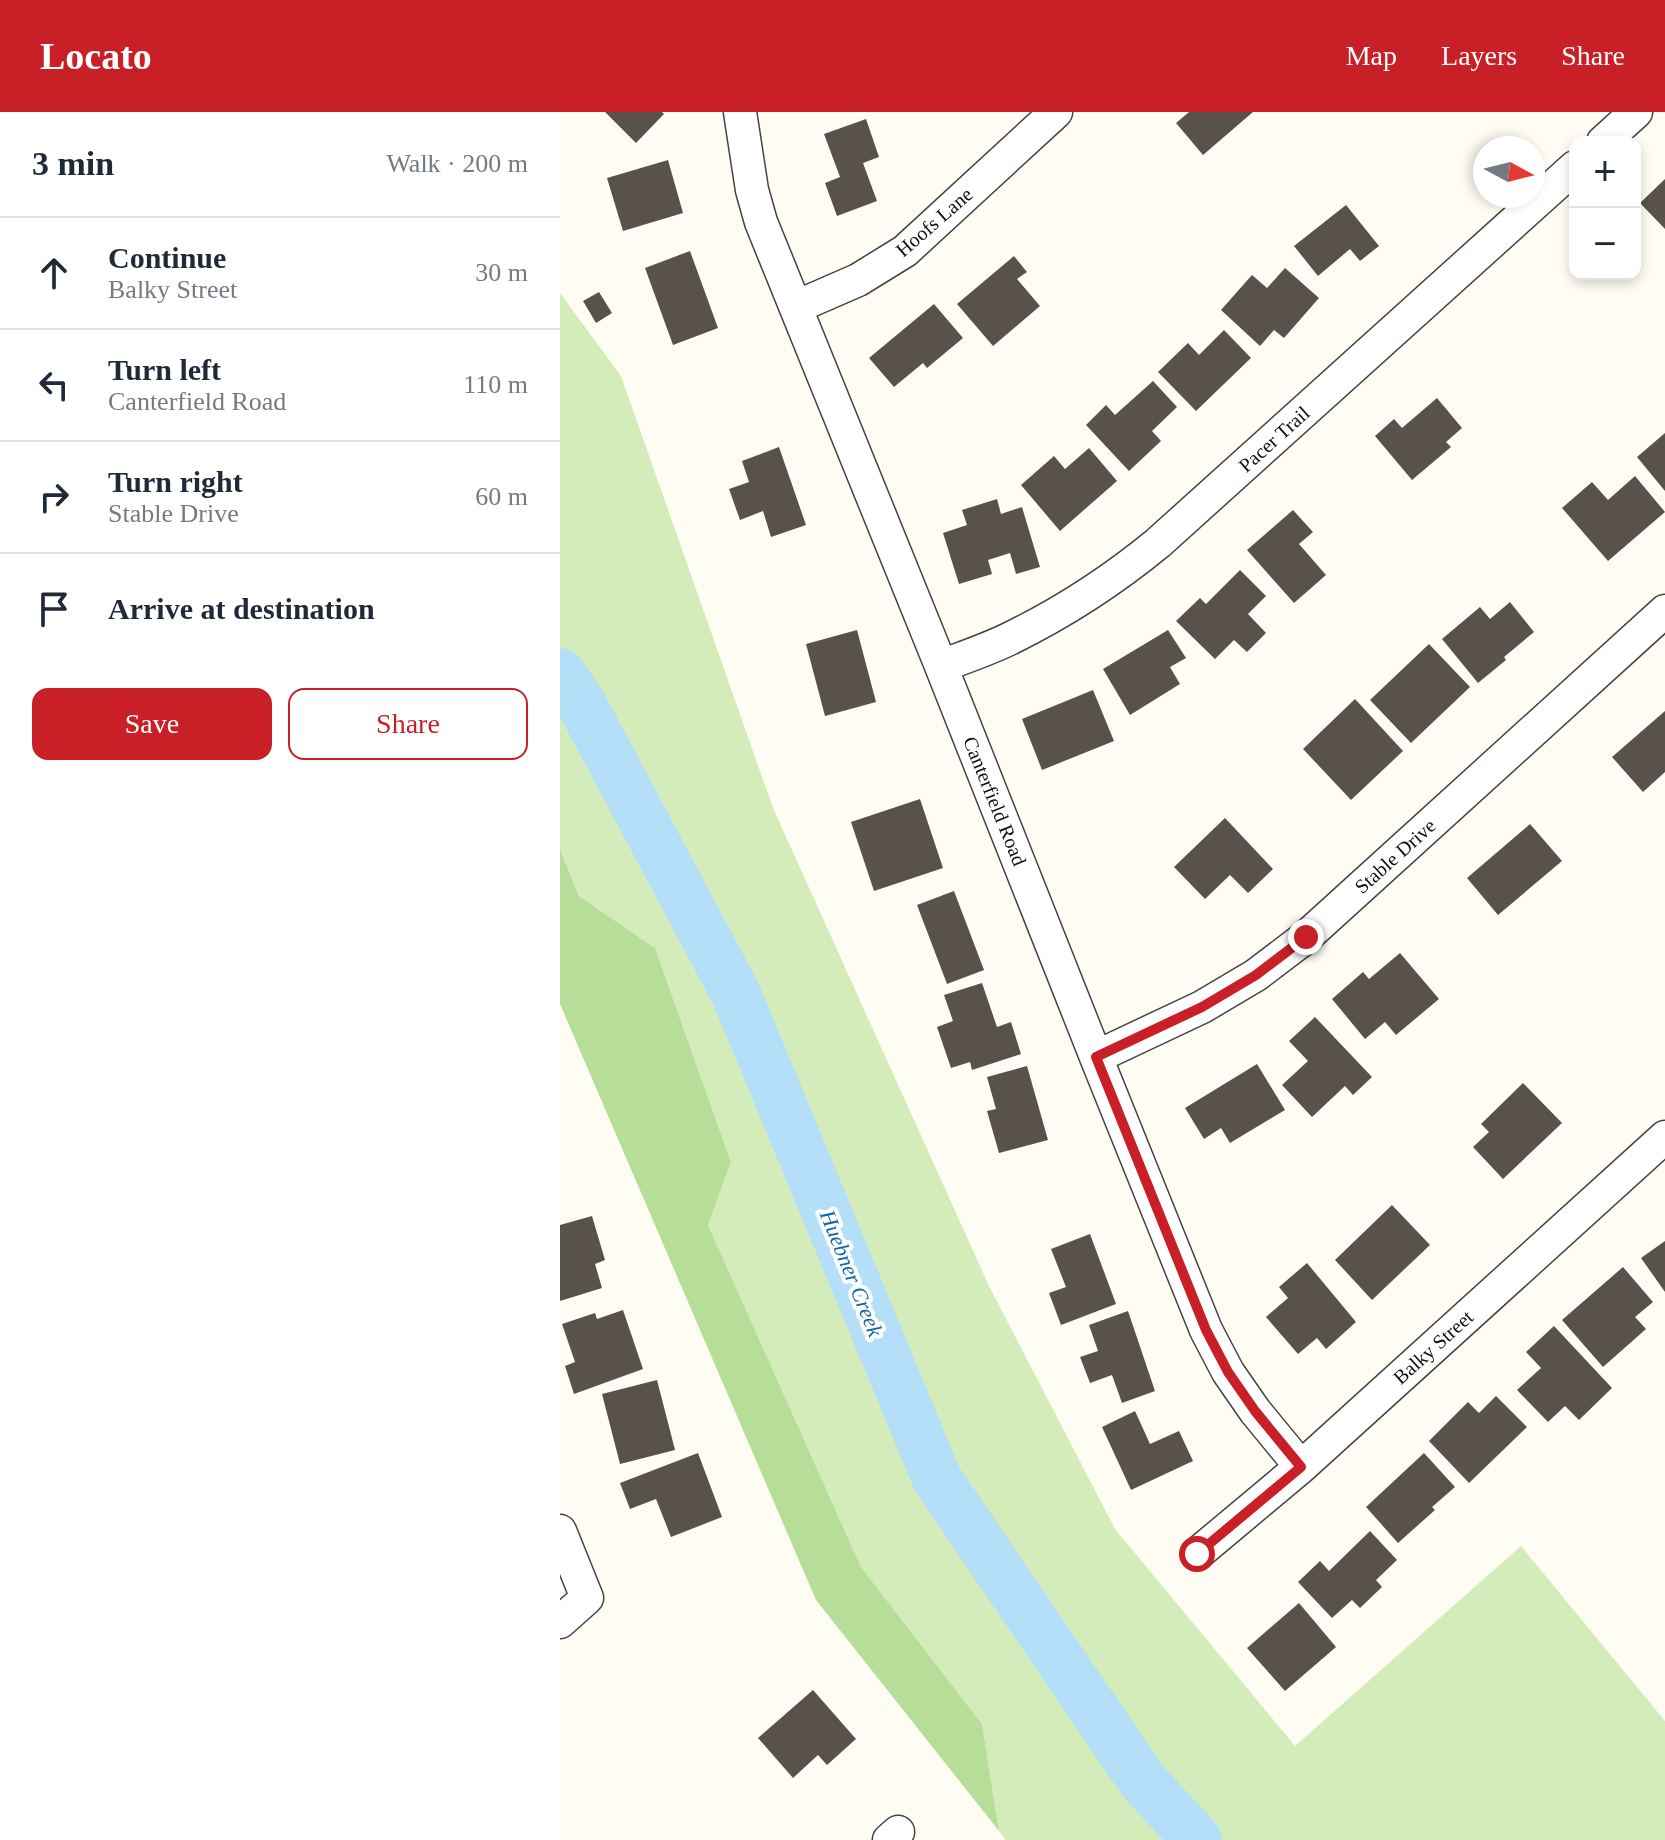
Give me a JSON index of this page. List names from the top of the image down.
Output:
{
  "streets": {
    "street": [
      "Hoofs Lane",
      "Pacer Trail",
      "Canterfield Road",
      "Stable Drive",
      "Balky Street"
    ]
  },
  "crossings": [
    ["Hoofs Lane", "Canterfield Road"],
    ["Pacer Trail", "Canterfield Road"],
    ["Canterfield Road", "Stable Drive"],
    ["Canterfield Road", "Balky Street"]
  ],
  "water": ["Huebner Creek"],
  "north": "right",
  "page": {
    "header": "Locato",
    "nav": ["Map", "Layers", "Share"],
    "heading": ["3 min", "Walk · 200 m"],
    "map_buttons": ["+", "−"],
    "list": [
      ["Continue", "Balky Street", "30 m"],
      ["Turn left", "Canterfield Road", "110 m"],
      ["Turn right", "Stable Drive", "60 m"],
      "Arrive at destination"
    ],
    "buttons": ["Save", "Share"]
  }
}
